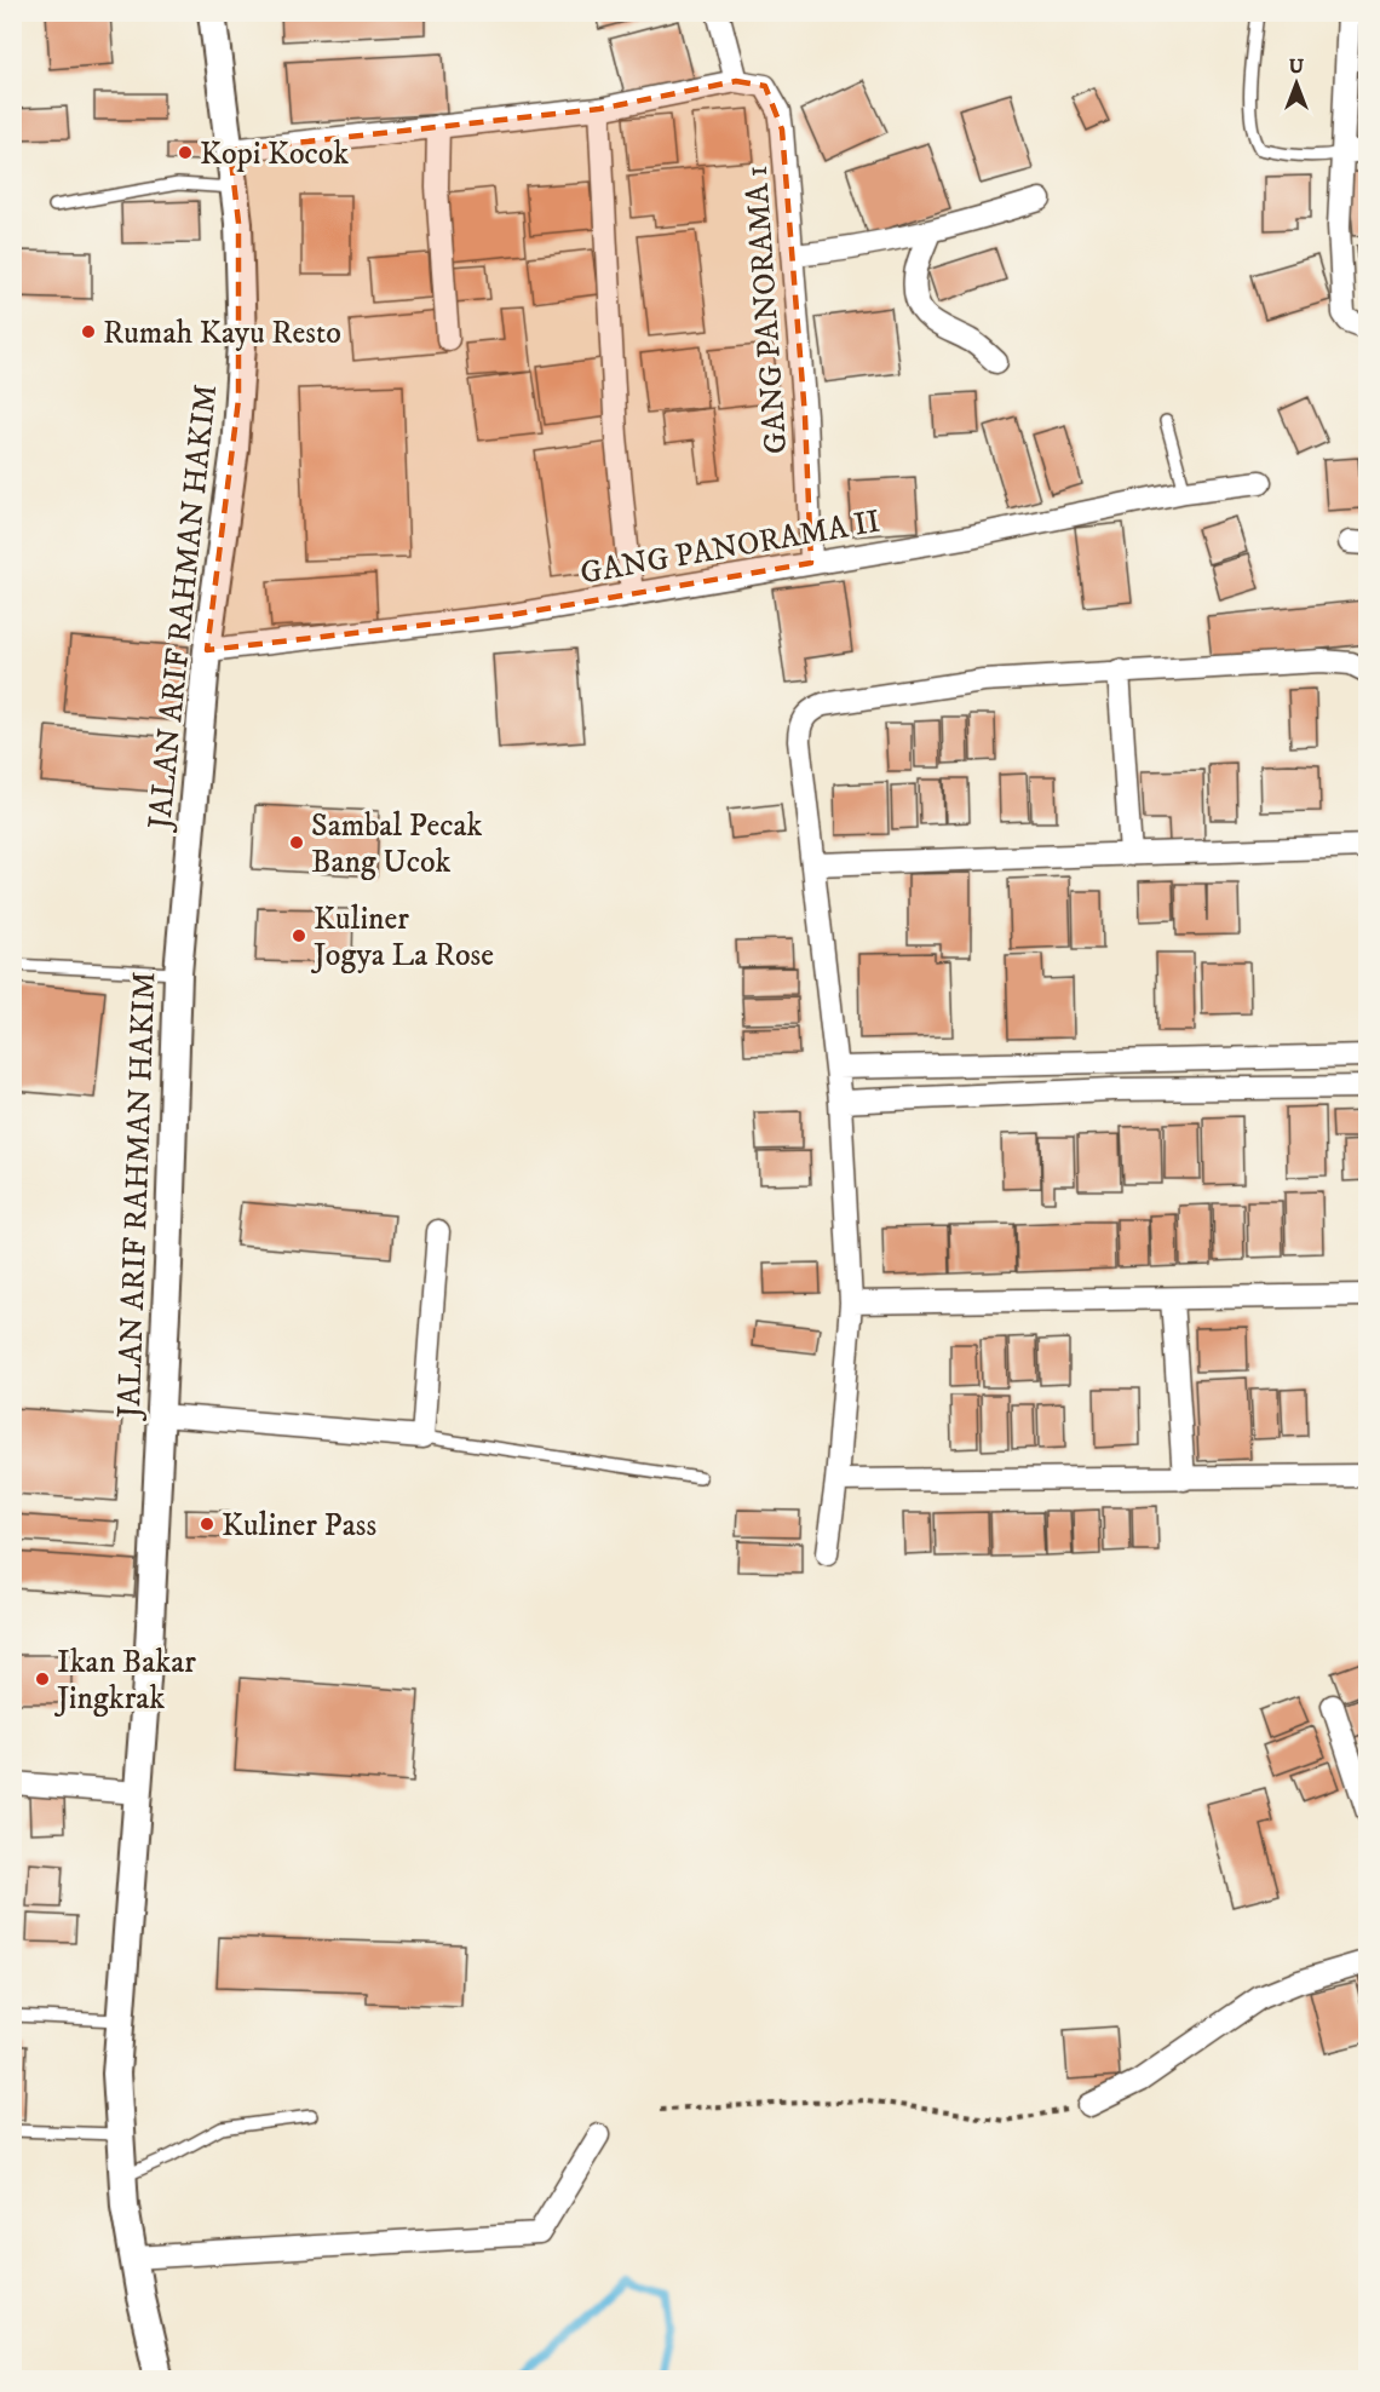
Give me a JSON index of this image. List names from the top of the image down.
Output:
{
  "streets": {
    "street": ["GANG PANORAMA 1", "GANG PANORAMA II", "JALAN ARIF RAHMAN HAKIM"]
  },
  "crossings": [
    ["GANG PANORAMA 1", "GANG PANORAMA II"],
    ["GANG PANORAMA 1", "JALAN ARIF RAHMAN HAKIM"],
    ["GANG PANORAMA II", "JALAN ARIF RAHMAN HAKIM"]
  ],
  "places": [
    "Kopi Kocok",
    "Rumah Kayu Resto",
    "Sambal Pecak Bang Ucok",
    "Kuliner Jogya La Rose",
    "Kuliner Pass",
    "Ikan Bakar Jingkrak"
  ],
  "north": "top"
}
